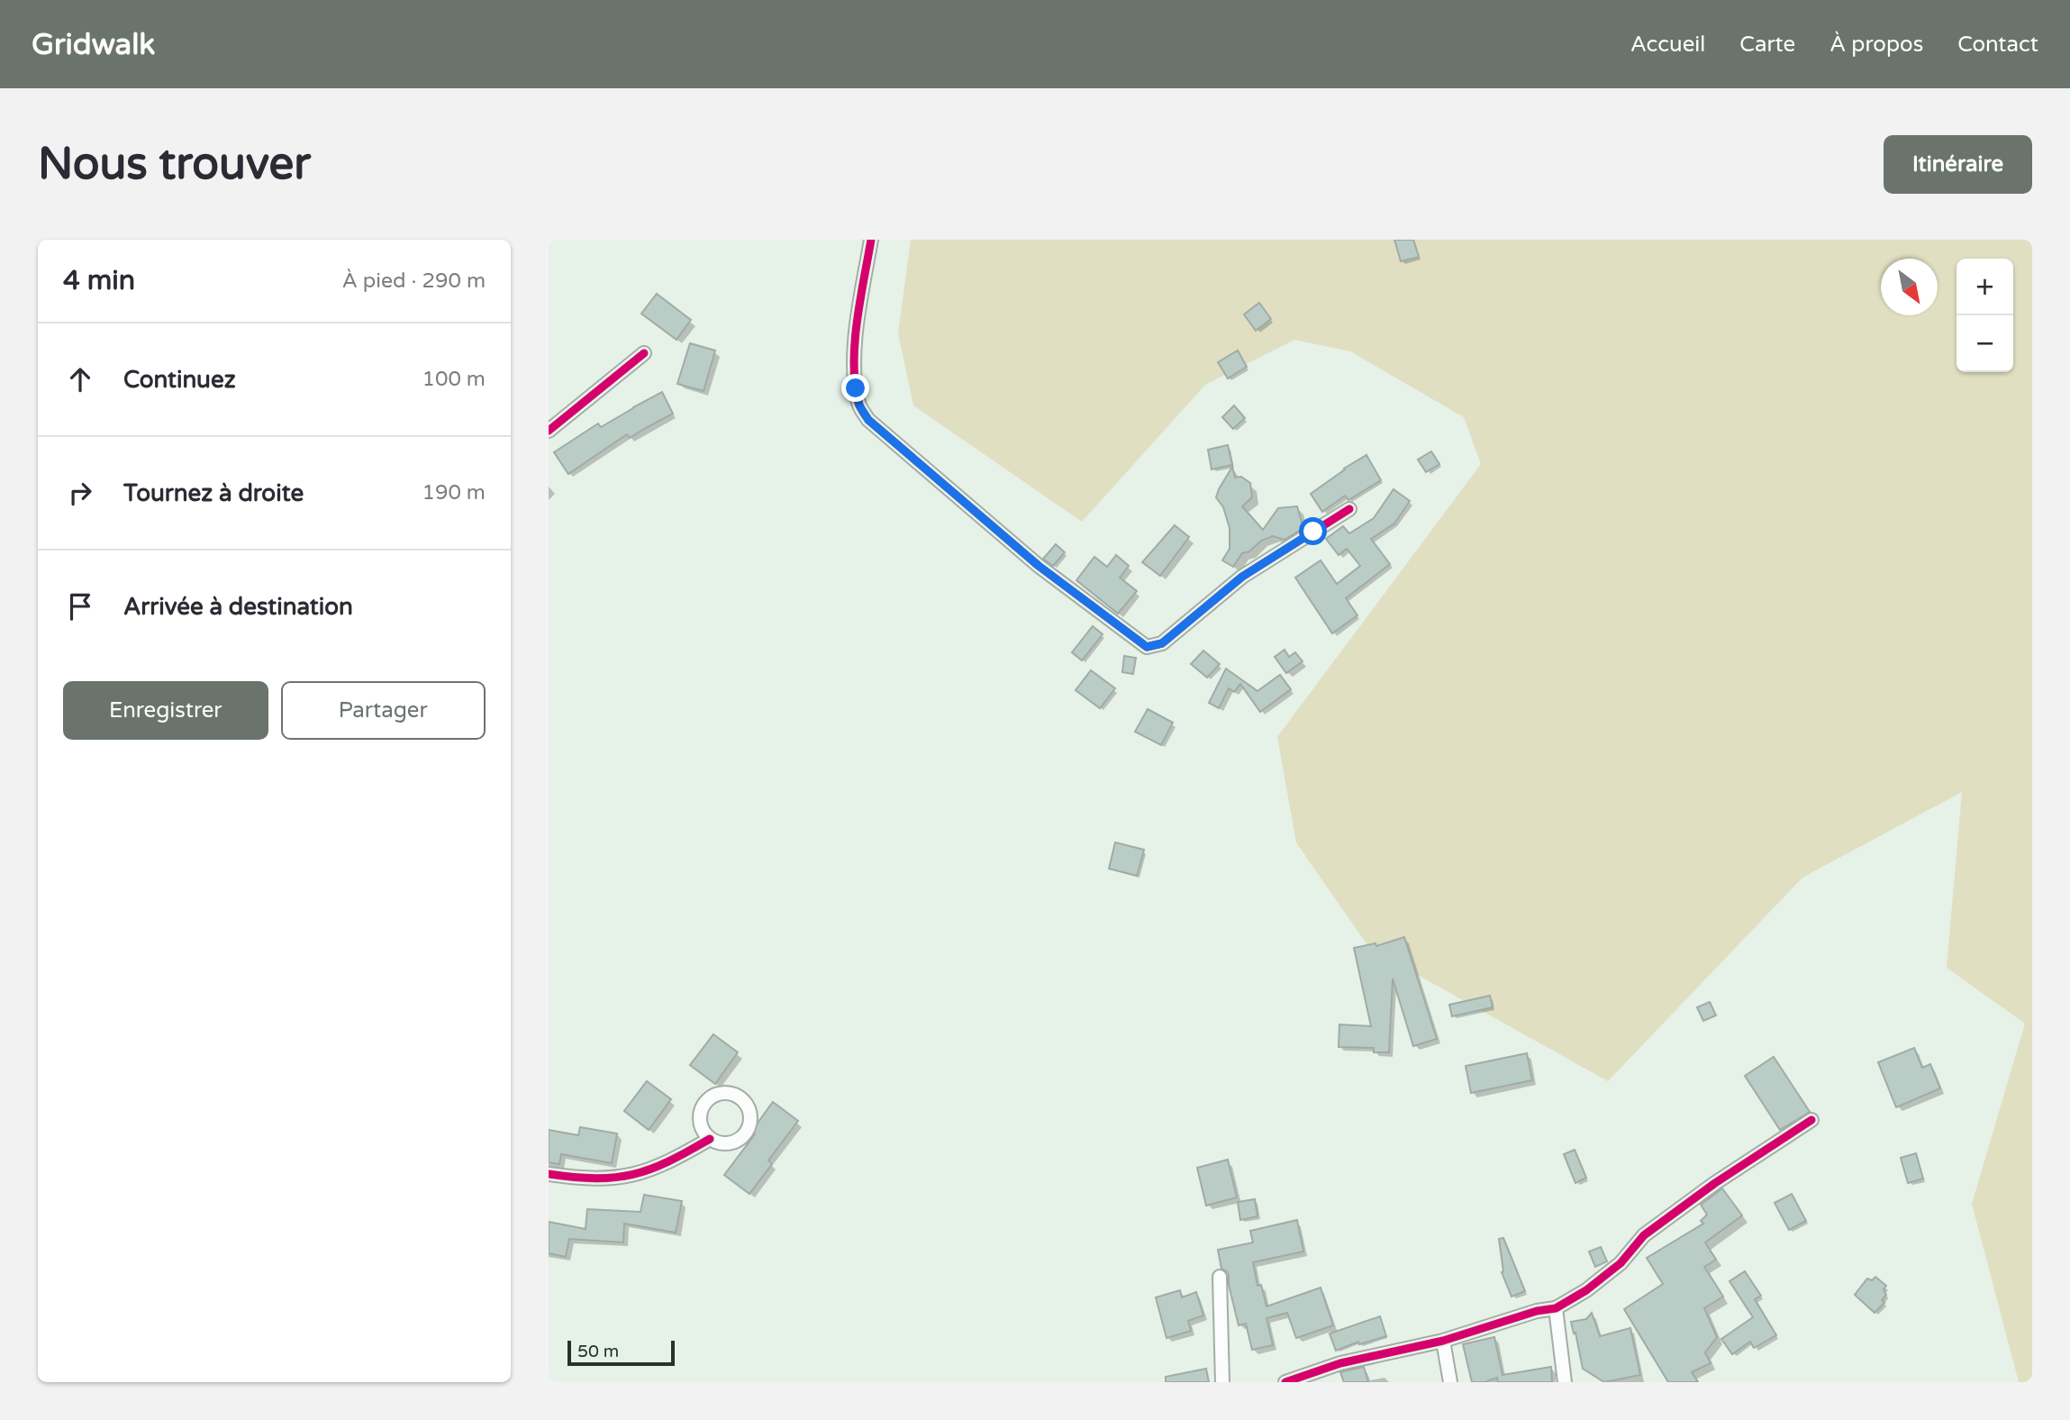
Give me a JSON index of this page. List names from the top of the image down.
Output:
{
  "scale_bar": "50 m",
  "north": "bottom right",
  "page": {
    "header": "Gridwalk",
    "nav": [
      "Accueil",
      "Carte",
      "À propos",
      "Contact"
    ],
    "buttons": [
      "Itinéraire",
      ["Enregistrer", "Partager"]
    ],
    "title": "Nous trouver",
    "heading": ["4 min", "À pied · 290 m"],
    "map_buttons": ["+", "−"],
    "list": [
      ["Continuez", "100 m"],
      ["Tournez à droite", "190 m"],
      "Arrivée à destination"
    ],
    "scale": "50 m"
  }
}
